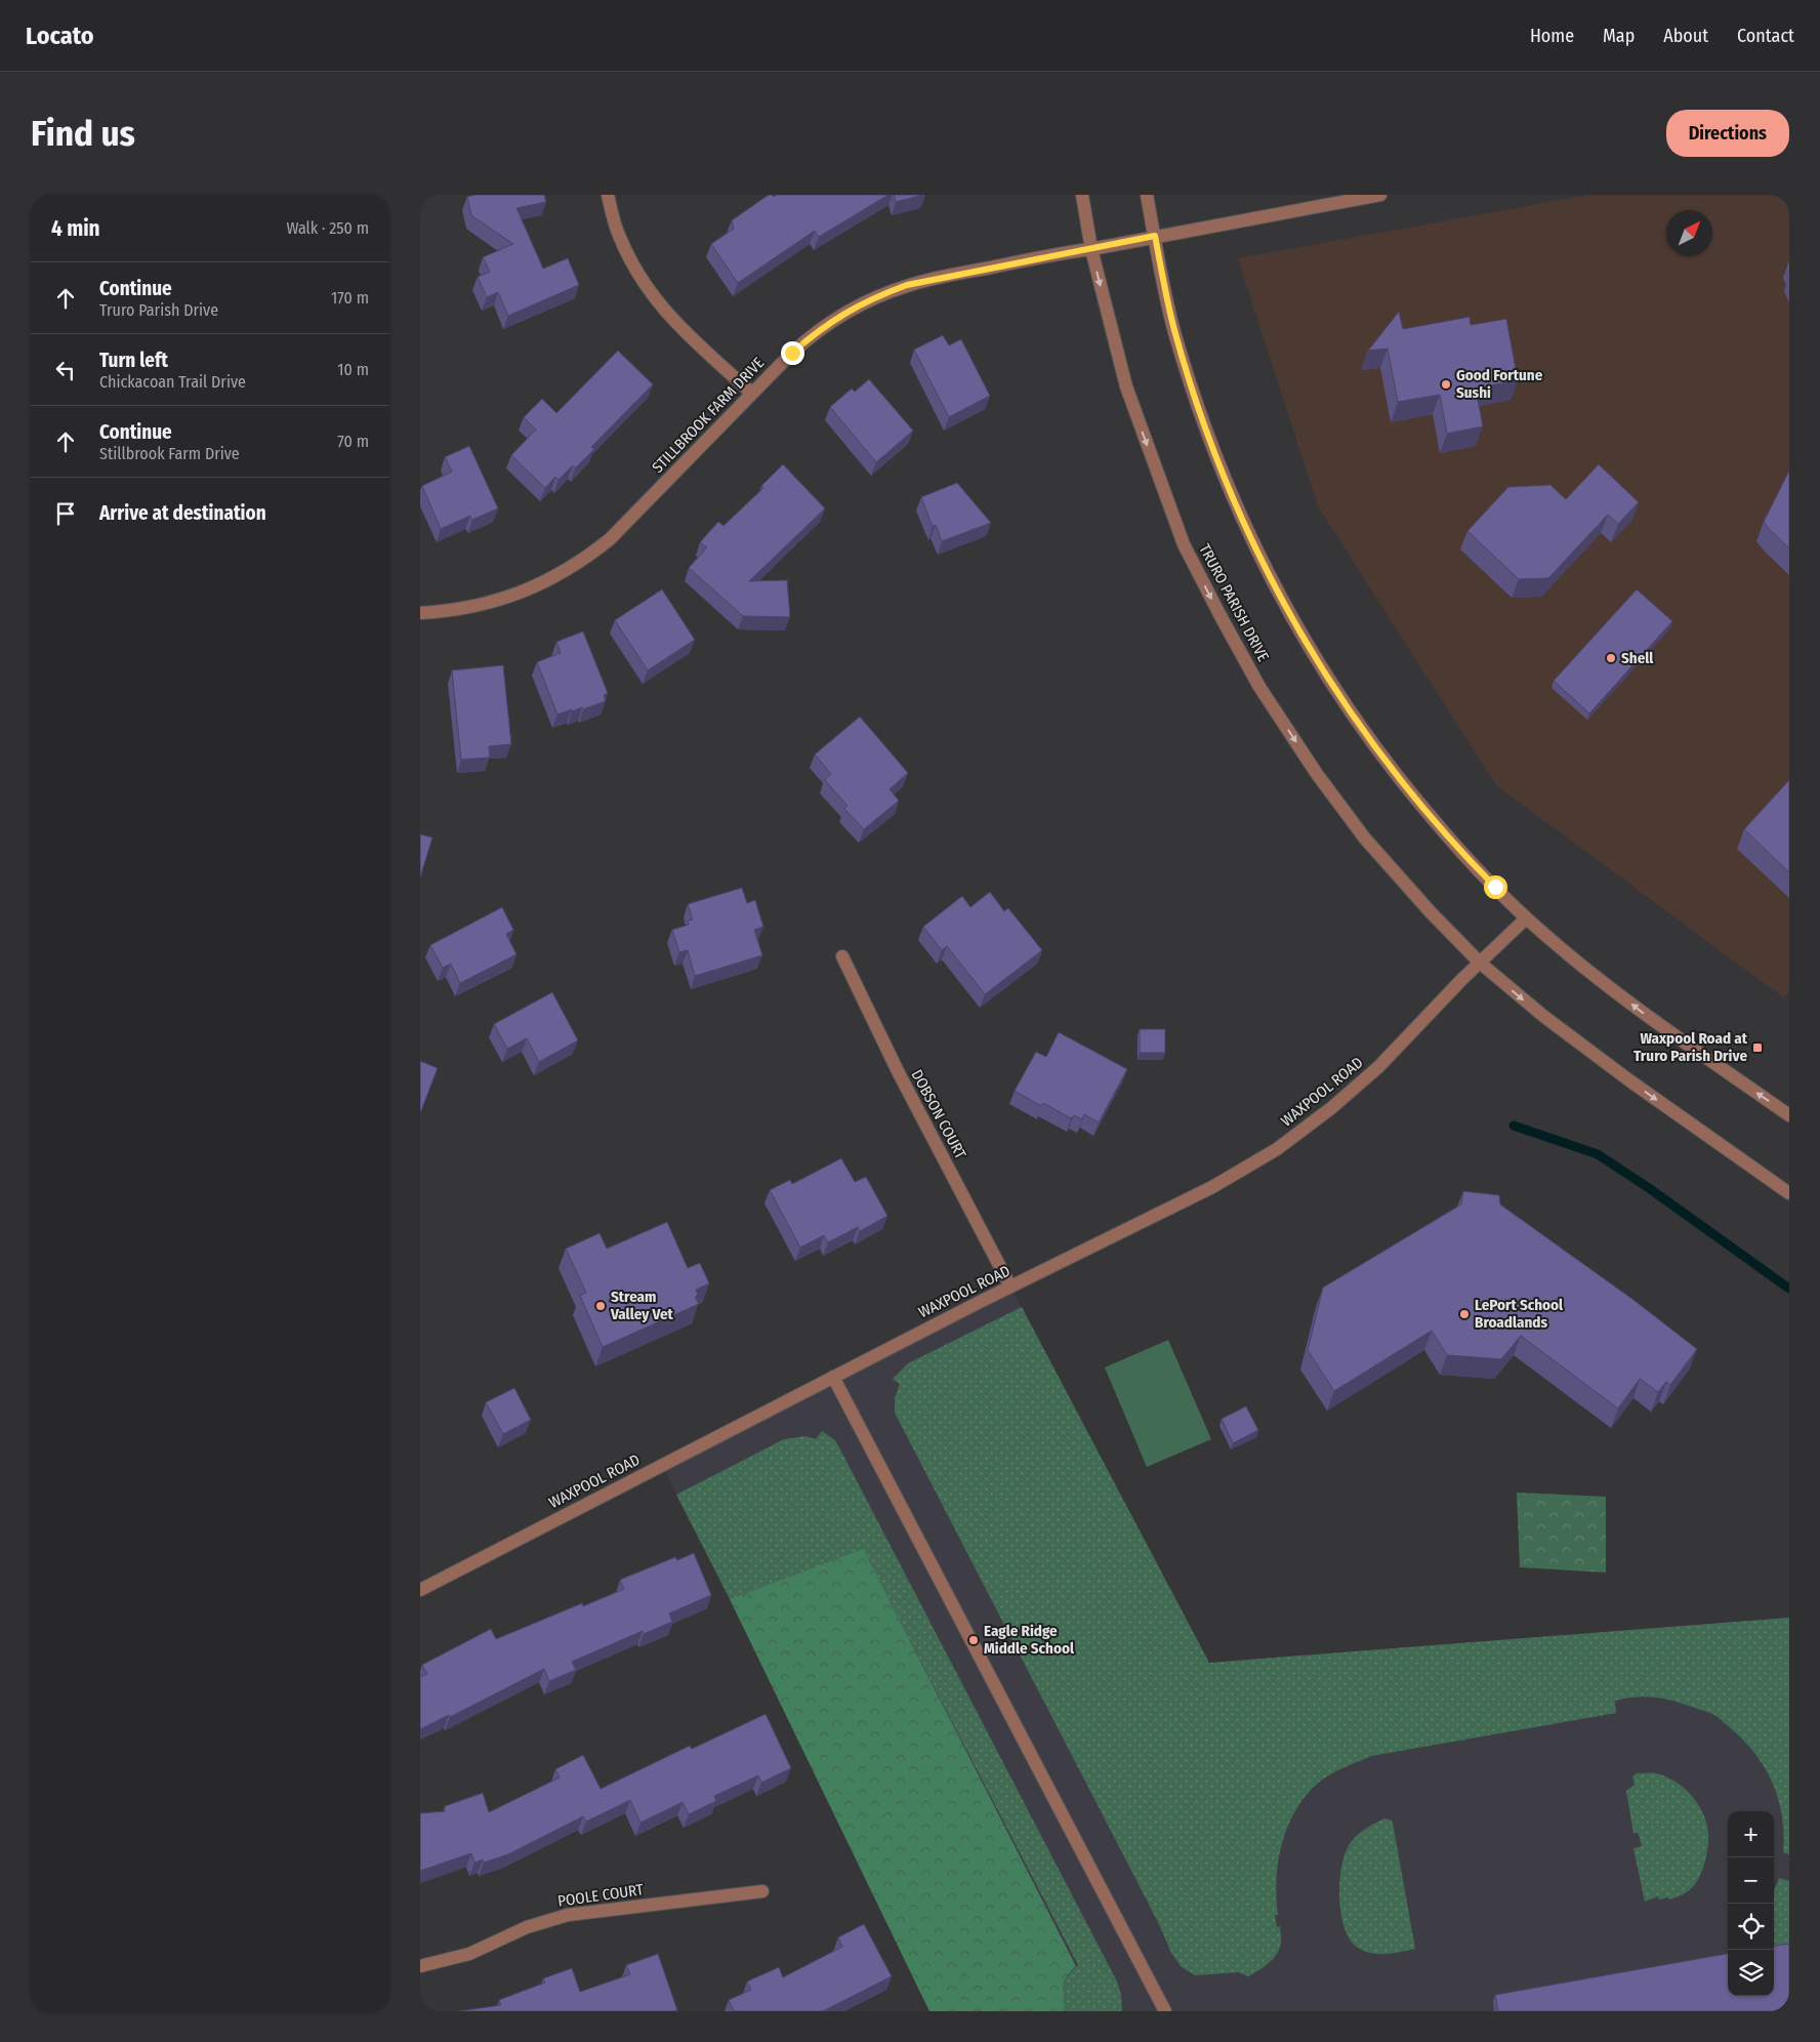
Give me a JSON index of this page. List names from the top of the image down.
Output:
{
  "streets": {
    "street": [
      "STILLBROOK FARM DRIVE",
      "TRURO PARISH DRIVE",
      "WAXPOOL ROAD",
      "DOBSON COURT",
      "POOLE COURT"
    ]
  },
  "crossings": [
    ["STILLBROOK FARM DRIVE", "TRURO PARISH DRIVE"],
    ["TRURO PARISH DRIVE", "WAXPOOL ROAD"],
    ["WAXPOOL ROAD", "DOBSON COURT"]
  ],
  "places": {
    "other": [
      "Good Fortune Sushi",
      "Shell",
      "Stream Valley Vet",
      "LePort School Broadlands",
      "Eagle Ridge Middle School"
    ],
    "transit": ["Waxpool Road at Truro Parish Drive"]
  },
  "north": "top right",
  "page": {
    "header": "Locato",
    "nav": [
      "Home",
      "Map",
      "About",
      "Contact"
    ],
    "buttons": "Directions",
    "title": "Find us",
    "heading": ["4 min", "Walk · 250 m"],
    "list": [
      ["Continue", "Truro Parish Drive", "170 m"],
      ["Turn left", "Chickacoan Trail Drive", "10 m"],
      ["Continue", "Stillbrook Farm Drive", "70 m"],
      "Arrive at destination"
    ],
    "map_buttons": ["+", "−"]
  }
}
